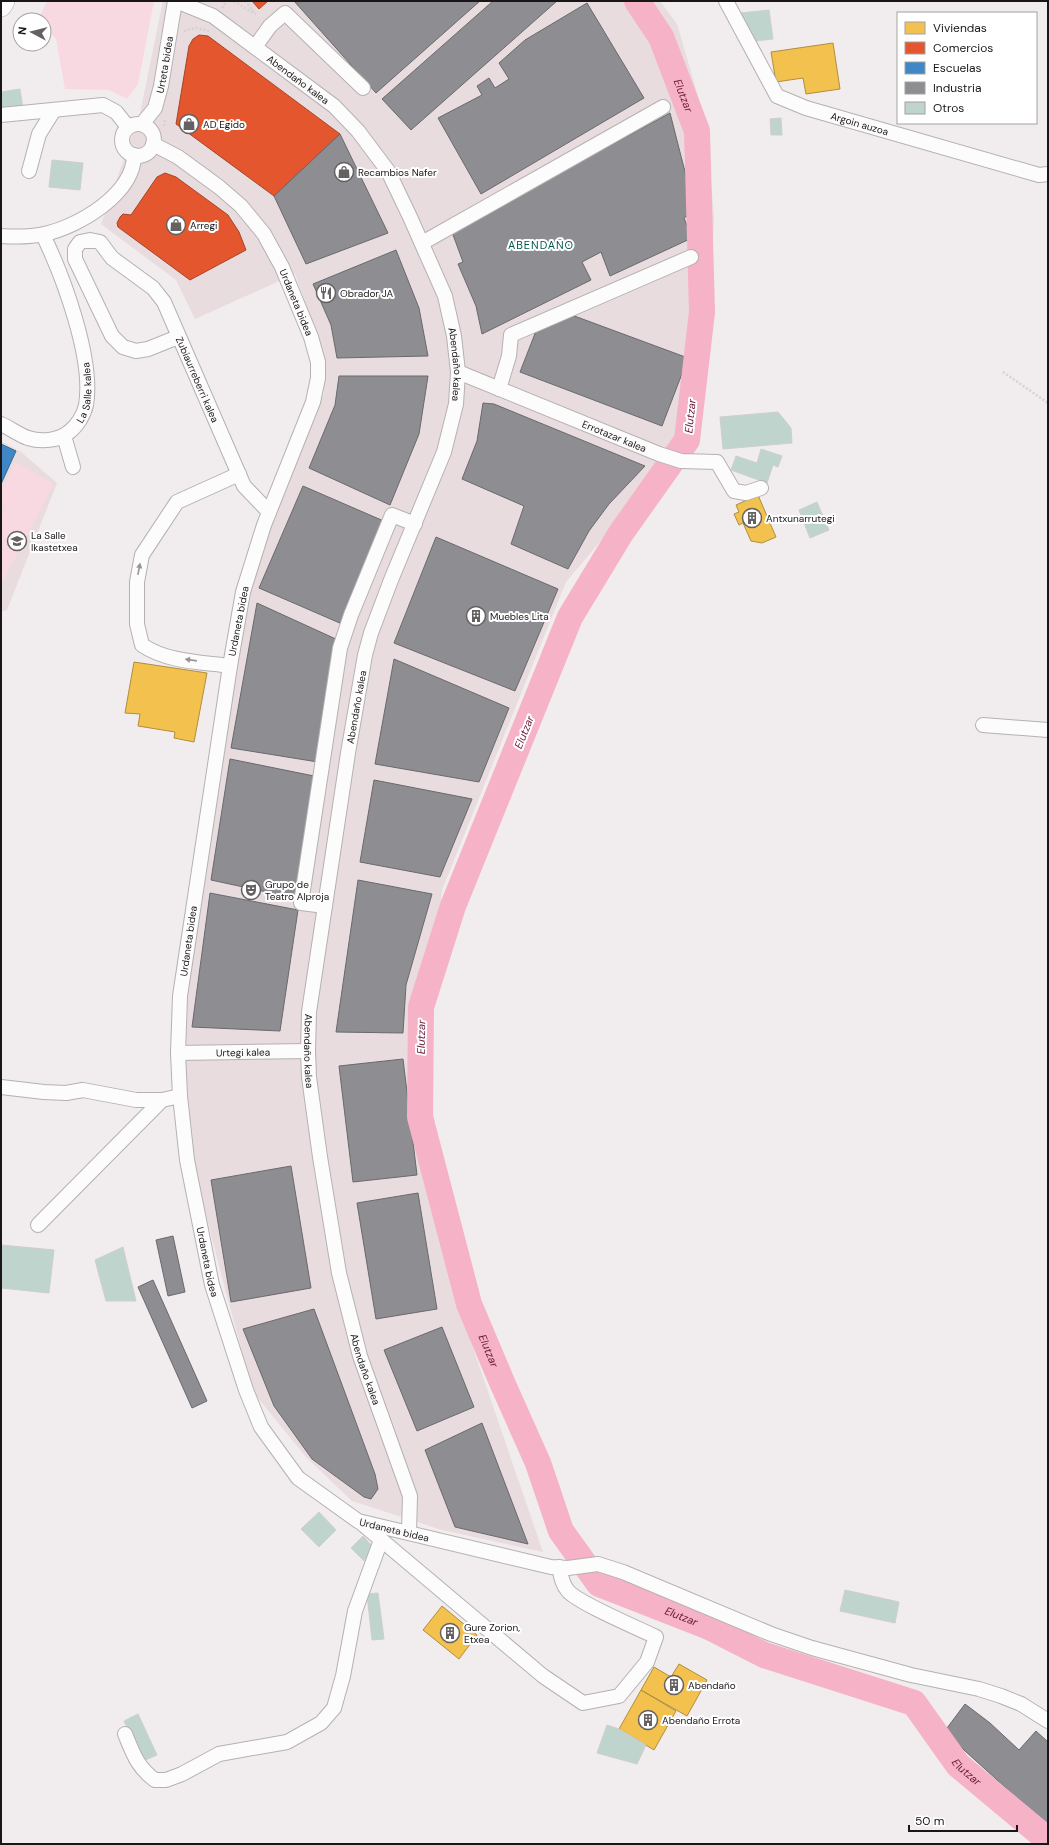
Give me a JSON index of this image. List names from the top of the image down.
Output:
{
  "streets": {
    "street": [
      "Urteta bidea",
      "Abendaño kalea",
      "Argoin auzoa",
      "Urdaneta bidea",
      "Zubiaurreberri kalea",
      "La Salle kalea",
      "Errotazar kalea",
      "Urtegi kalea"
    ]
  },
  "crossings": [
    ["Urteta bidea", "Abendaño kalea"],
    ["Urteta bidea", "Urdaneta bidea"],
    ["Abendaño kalea", "Urdaneta bidea"],
    ["Abendaño kalea", "Errotazar kalea"],
    ["Abendaño kalea", "Urtegi kalea"],
    ["Urdaneta bidea", "Zubiaurreberri kalea"],
    ["Urdaneta bidea", "Urtegi kalea"]
  ],
  "districts": ["ABENDAÑO"],
  "water": ["Elutzar"],
  "places": {
    "shop": ["AD Egido", "Recambios Nafer", "Arregi"],
    "restaurant": ["Obrador JA"],
    "building": [
      "Antxunarrutegi",
      "Muebles Lita",
      "Gure Zorion, Etxea",
      "Abendaño",
      "Abendaño Errota"
    ],
    "school or university": ["La Salle Ikastetxea"],
    "theatre": ["Grupo de Teatro Alproja"]
  },
  "legend": [
    "Viviendas",
    "Comercios",
    "Escuelas",
    "Industria",
    "Otros"
  ],
  "scale_bar": "50 m",
  "north": "left"
}
